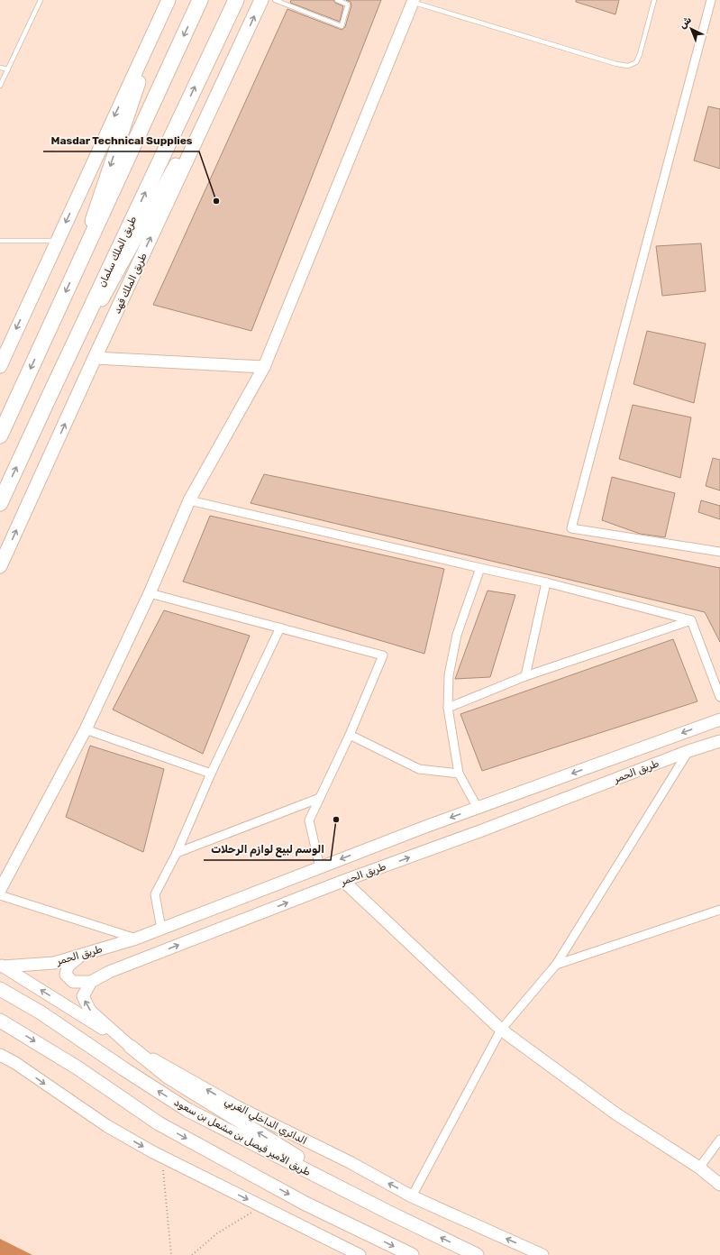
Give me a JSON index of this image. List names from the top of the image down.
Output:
{
  "streets": {
    "highway": ["طريق الملك سلمان"],
    "main road": ["طريق الملك فهد", "طريق الأمير فيصل بن مشعل بن سعود"],
    "street": ["طريق الحمر", "الدائري الداخلي الغربي"]
  },
  "crossings": [
    ["طريق الحمر", "الدائري الداخلي الغربي"]
  ],
  "places": ["Masdar Technical Supplies", "الوسم لبيع لوازم الرحلات"],
  "north": "top left"
}
